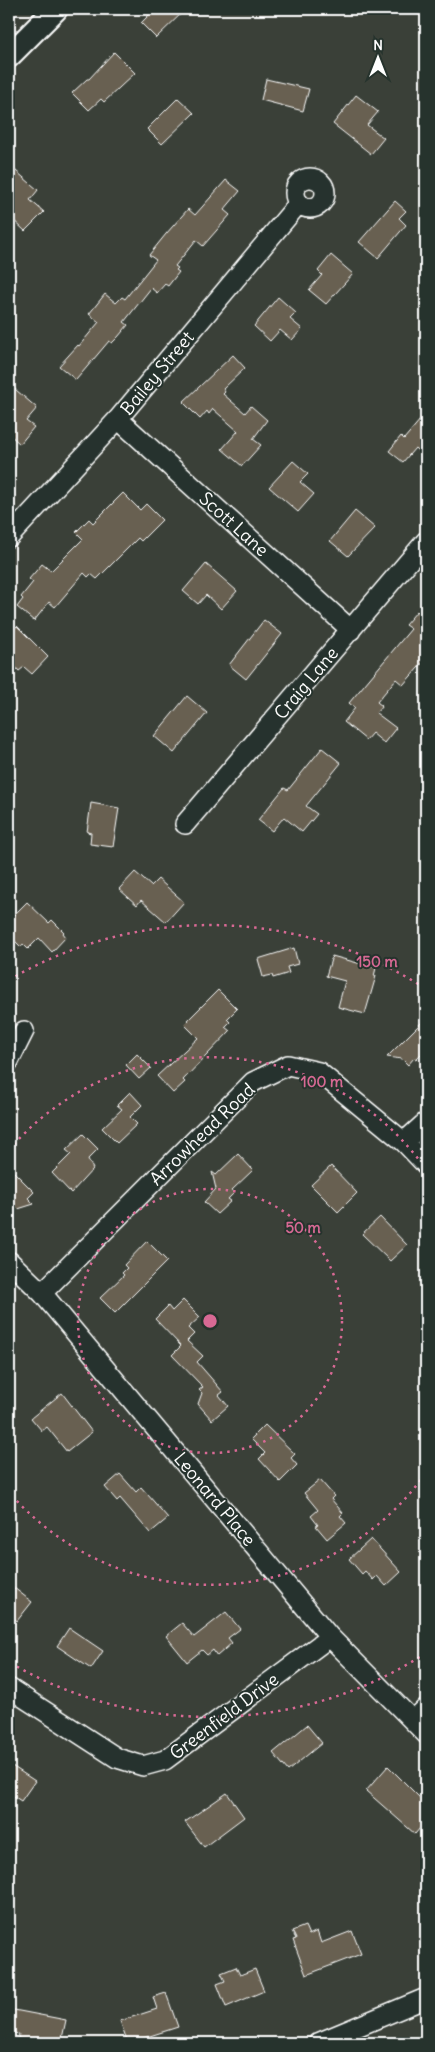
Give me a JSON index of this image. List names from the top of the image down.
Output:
{
  "streets": {
    "street": [
      "Bailey Street",
      "Scott Lane",
      "Craig Lane",
      "Arrowhead Road",
      "Leonard Place",
      "Greenfield Drive"
    ]
  },
  "crossings": [
    ["Bailey Street", "Scott Lane"],
    ["Scott Lane", "Craig Lane"],
    ["Arrowhead Road", "Leonard Place"],
    ["Leonard Place", "Greenfield Drive"]
  ],
  "north": "top",
  "rings": ["150 m", "100 m", "50 m"]
}
